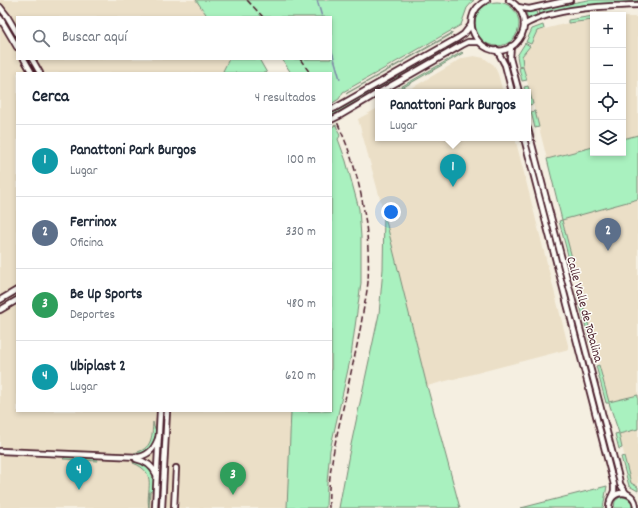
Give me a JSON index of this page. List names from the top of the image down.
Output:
{
  "streets": {
    "street": ["Calle Valle de Tobalina"]
  },
  "page": {
    "map_buttons": ["+", "−"],
    "search": "Buscar aquí",
    "heading": ["Cerca", "4 resultados"],
    "popup": ["Panattoni Park Burgos", "Lugar"],
    "list": [
      {
        "mark": "1",
        "name": "Panattoni Park Burgos",
        "note": "Lugar",
        "value": "100 m"
      },
      {
        "mark": "2",
        "name": "Ferrinox",
        "note": "Oficina",
        "value": "330 m"
      },
      {
        "mark": "3",
        "name": "Be Up Sports",
        "note": "Deportes",
        "value": "480 m"
      },
      {
        "mark": "4",
        "name": "Ubiplast 2",
        "note": "Lugar",
        "value": "620 m"
      }
    ],
    "pins": [
      "1",
      "2",
      "4",
      "3"
    ]
  }
}
